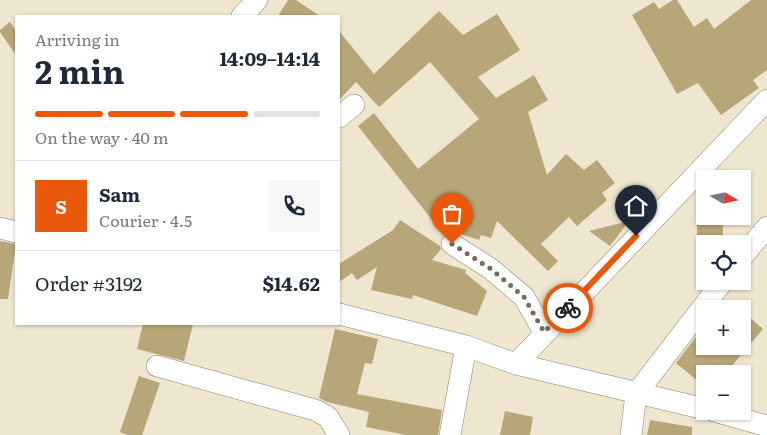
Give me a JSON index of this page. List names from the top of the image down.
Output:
{
  "north": "right",
  "page": {
    "heading": ["2 min", "Arriving in", "14:09–14:14"],
    "panel": [
      "Sam",
      "Courier · 4.5",
      "Order #3192",
      "$14.62"
    ],
    "bar": "On the way · 40 m",
    "map_buttons": ["+", "−"],
    "round": "S"
  }
}
